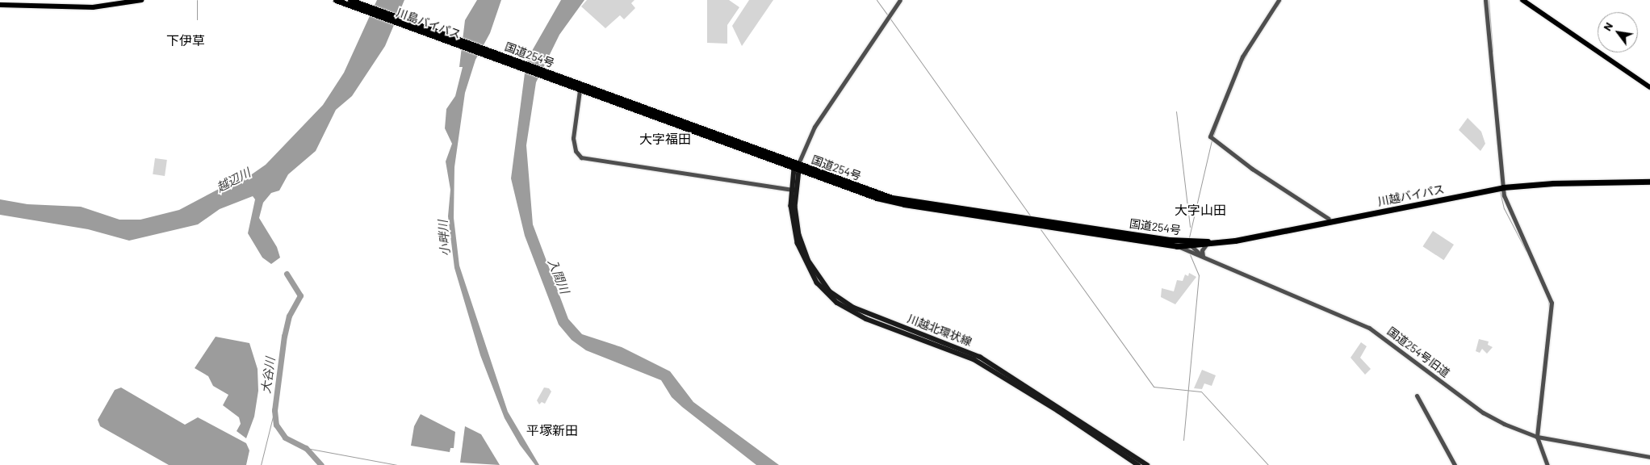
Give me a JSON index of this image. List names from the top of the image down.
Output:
{
  "streets": {
    "highway": ["川島バイパス", "国道254号", "川越バイパス"],
    "main road": ["川越北環状線"],
    "street": ["国道254号旧道"]
  },
  "crossings": [
    ["川島バイパス", "国道254号"],
    ["国道254号", "川越バイパス"],
    ["国道254号", "川越北環状線"],
    ["国道254号", "国道254号旧道"],
    ["川越バイパス", "国道254号旧道"]
  ],
  "districts": [
    "下伊草",
    "大字福田",
    "大字山田",
    "平塚新田"
  ],
  "water": [
    "越辺川",
    "小畔川",
    "入間川",
    "大谷川"
  ],
  "north": "top left"
}
